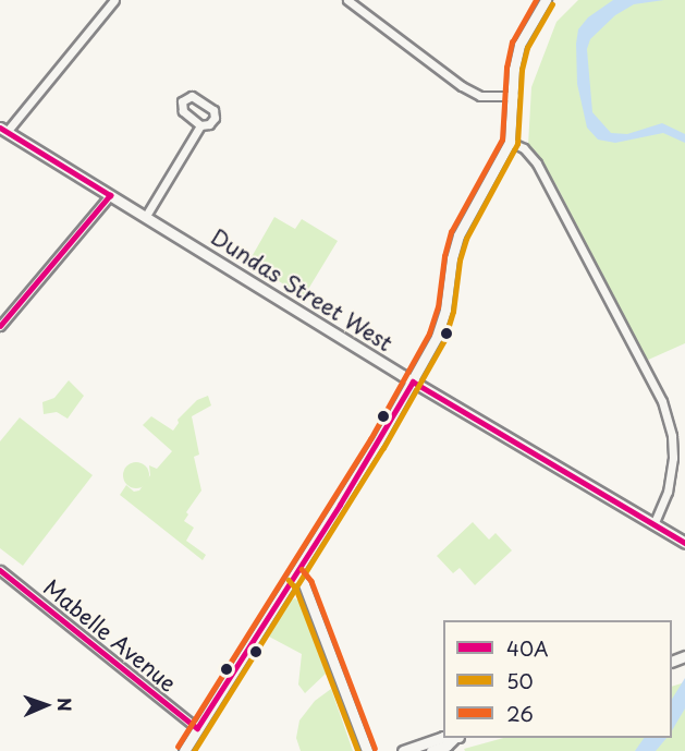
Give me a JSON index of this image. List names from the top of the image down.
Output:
{
  "streets": {
    "main road": ["Dundas Street West"],
    "street": ["Mabelle Avenue"]
  },
  "lines": ["transit line 26", "transit line 50", "transit line 40A"],
  "legend": ["40A", "50", "26"],
  "north": "right"
}
